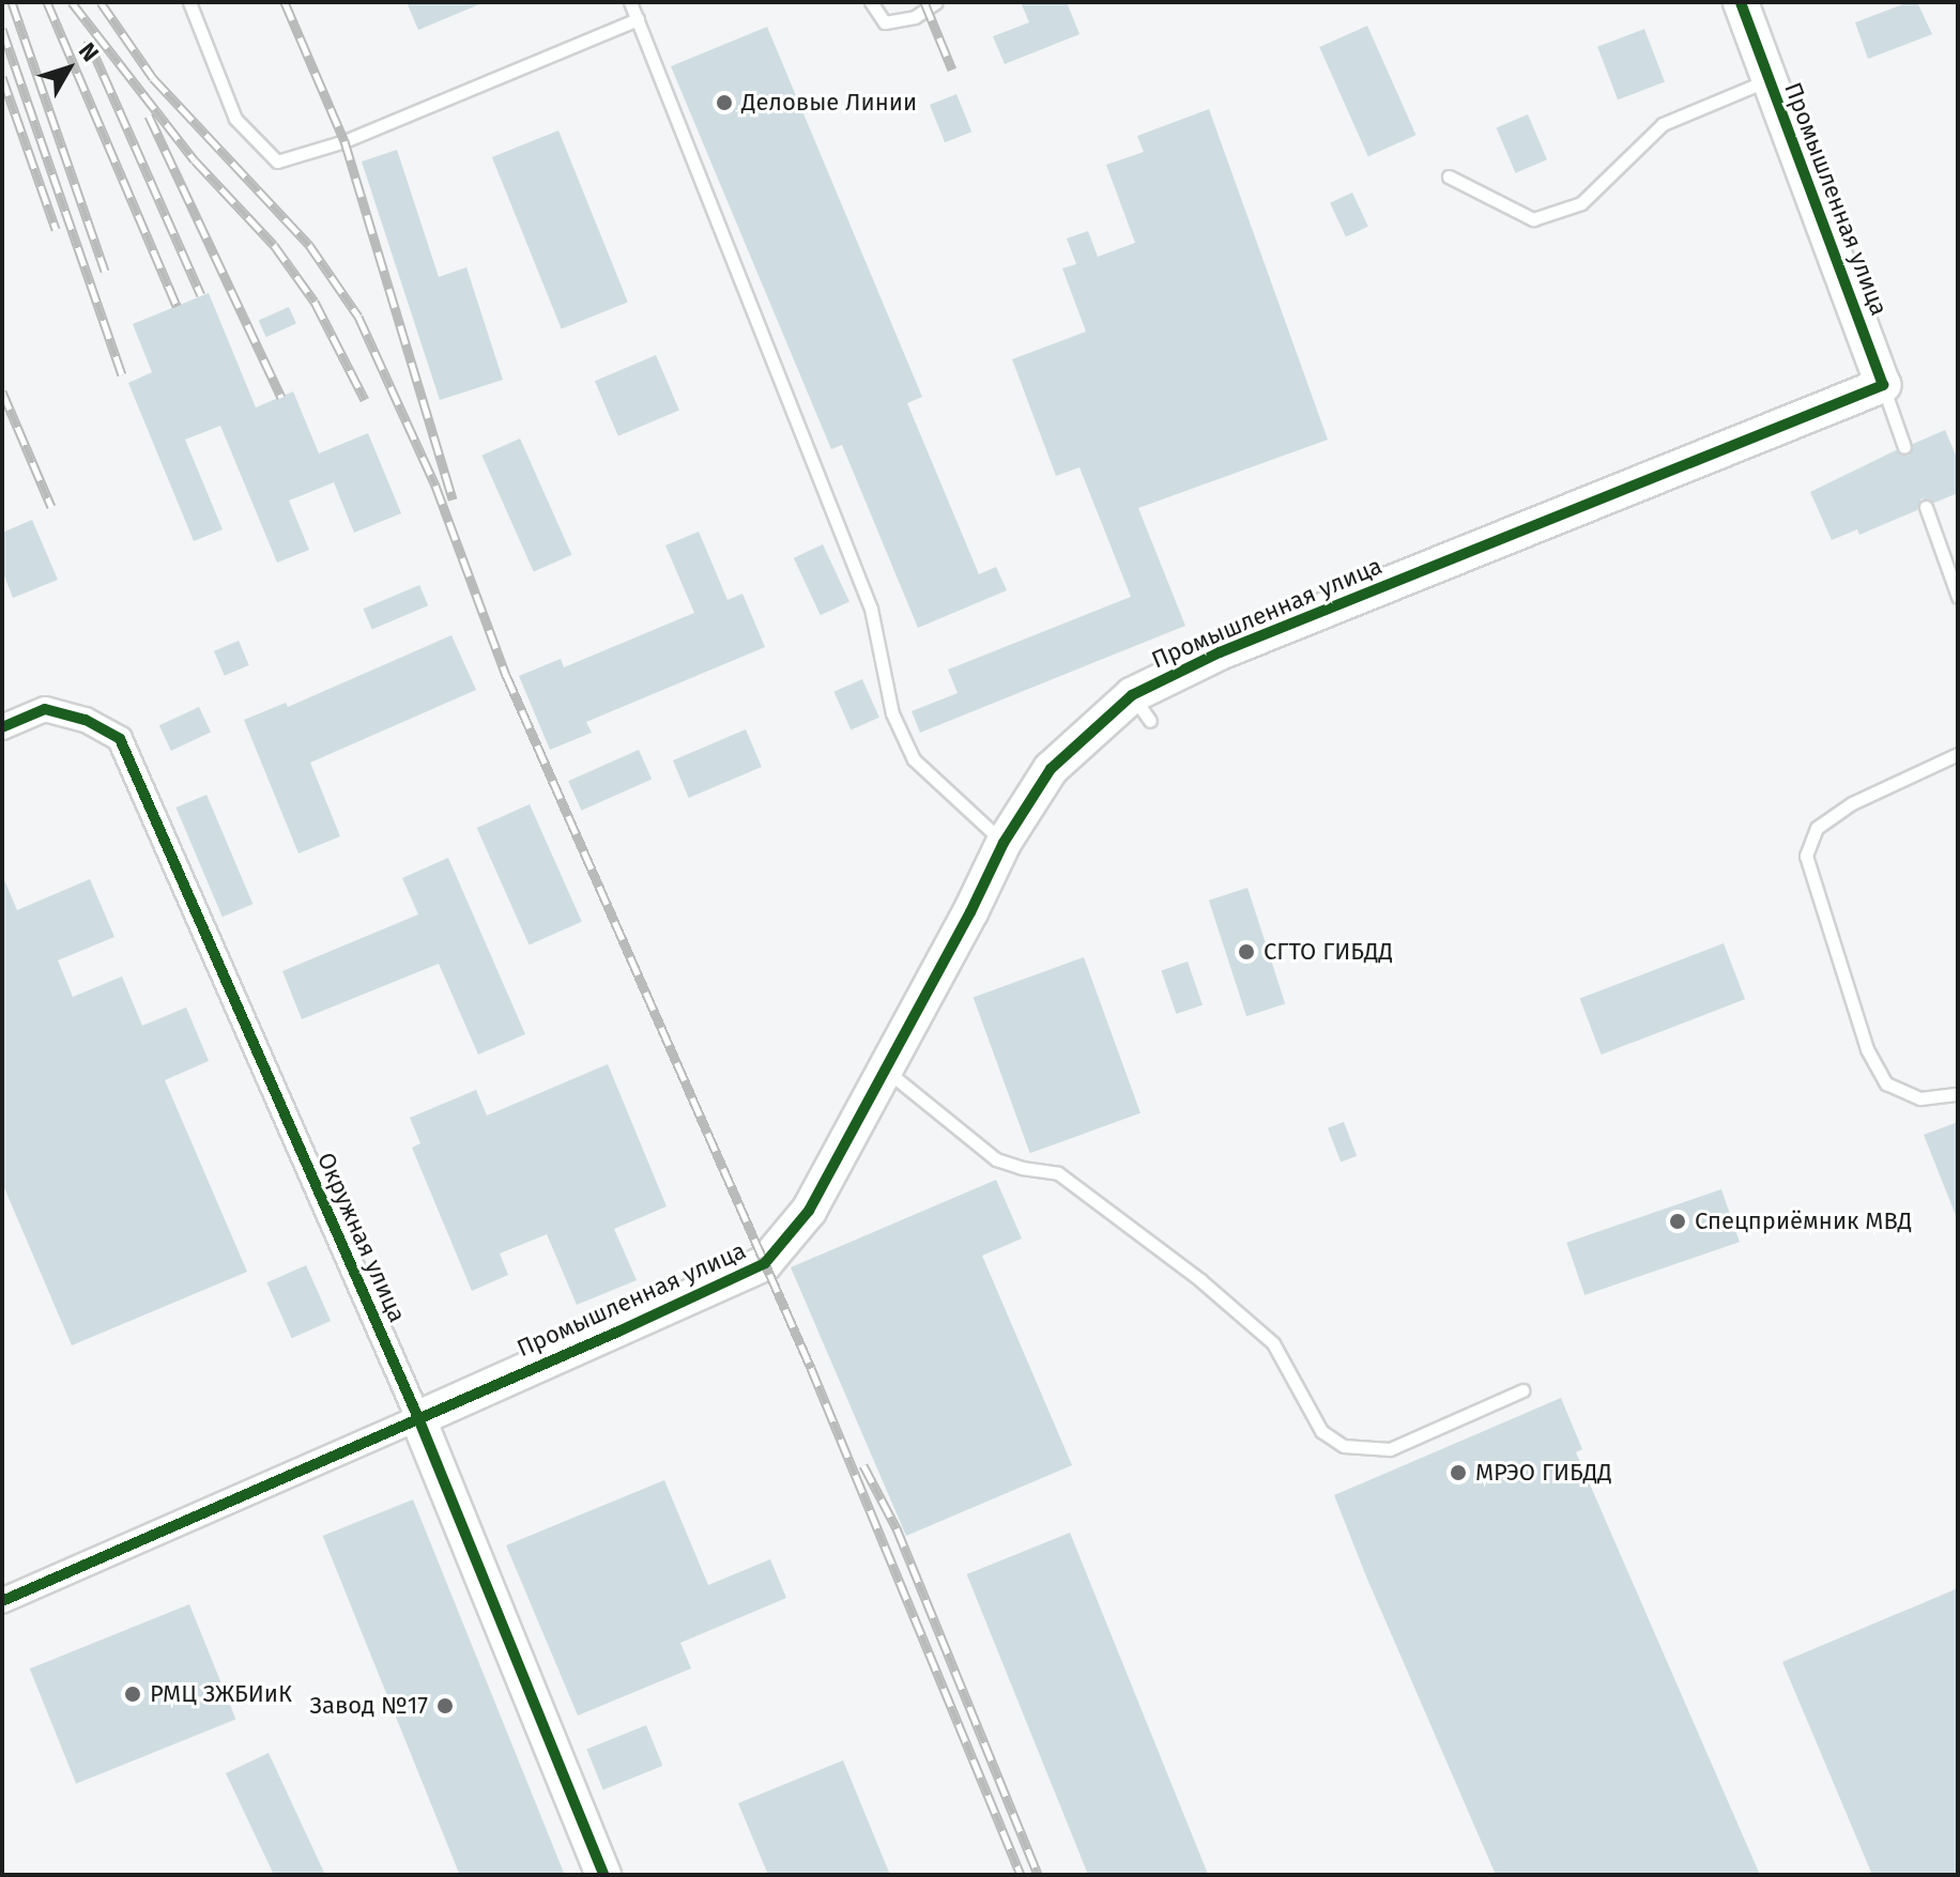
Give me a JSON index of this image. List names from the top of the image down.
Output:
{
  "streets": {
    "street": ["Промышленная улица", "Окружная улица"]
  },
  "crossings": [
    ["Промышленная улица", "Окружная улица"]
  ],
  "places": [
    "Деловые Линии",
    "СГТО ГИБДД",
    "Спецприёмник МВД",
    "МРЭО ГИБДД",
    "РМЦ ЗЖБИиК",
    "Завод №17"
  ],
  "north": "top right"
}
